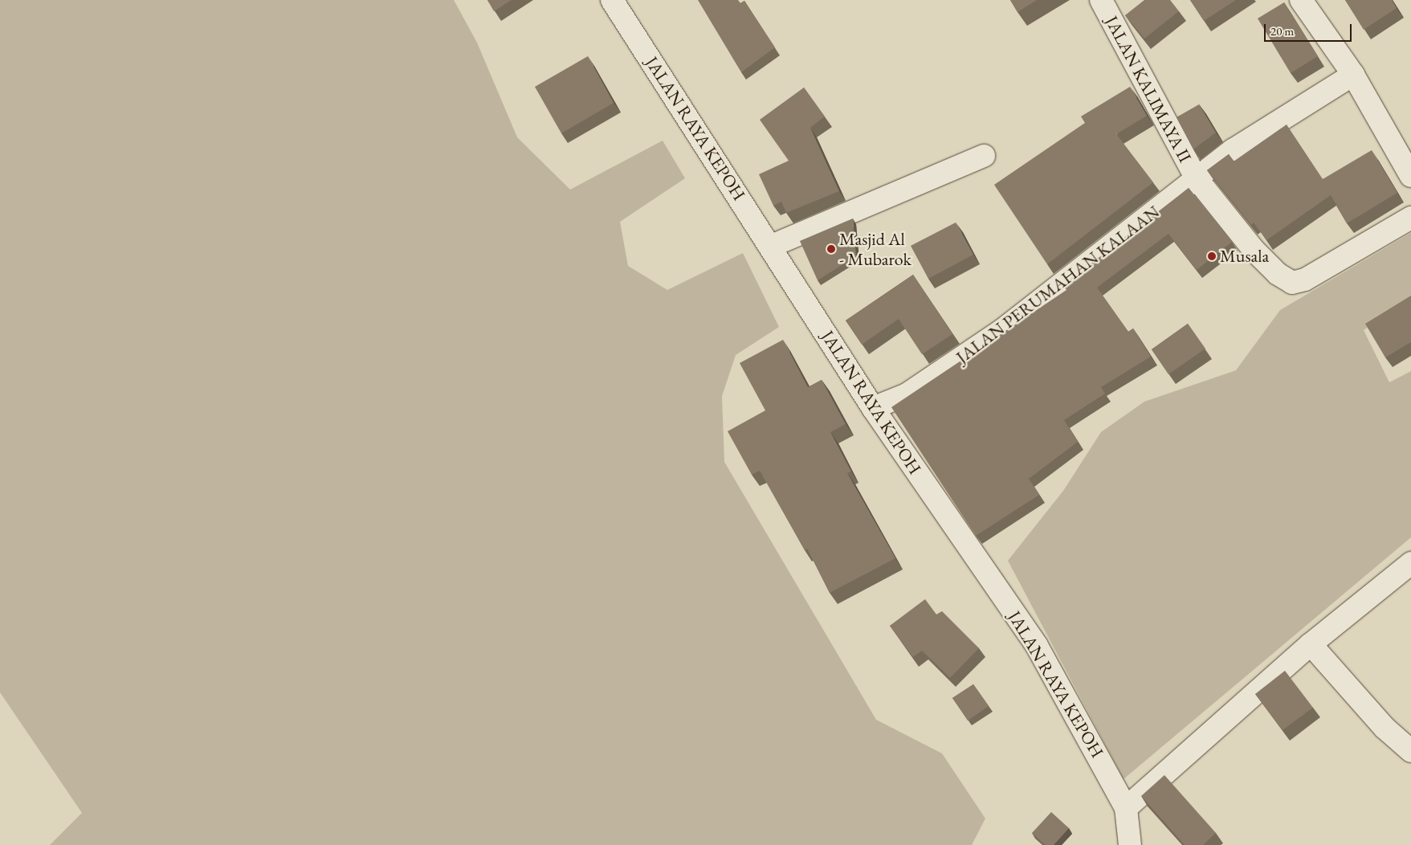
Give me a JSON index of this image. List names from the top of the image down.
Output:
{
  "streets": {
    "street": ["JALAN KALIMAYA II", "JALAN RAYA KEPOH", "JALAN PERUMAHAN KALAAN"]
  },
  "crossings": [
    ["JALAN KALIMAYA II", "JALAN PERUMAHAN KALAAN"],
    ["JALAN RAYA KEPOH", "JALAN PERUMAHAN KALAAN"]
  ],
  "places": ["Masjid Al - Mubarok", "Musala"],
  "scale_bar": "20 m"
}
